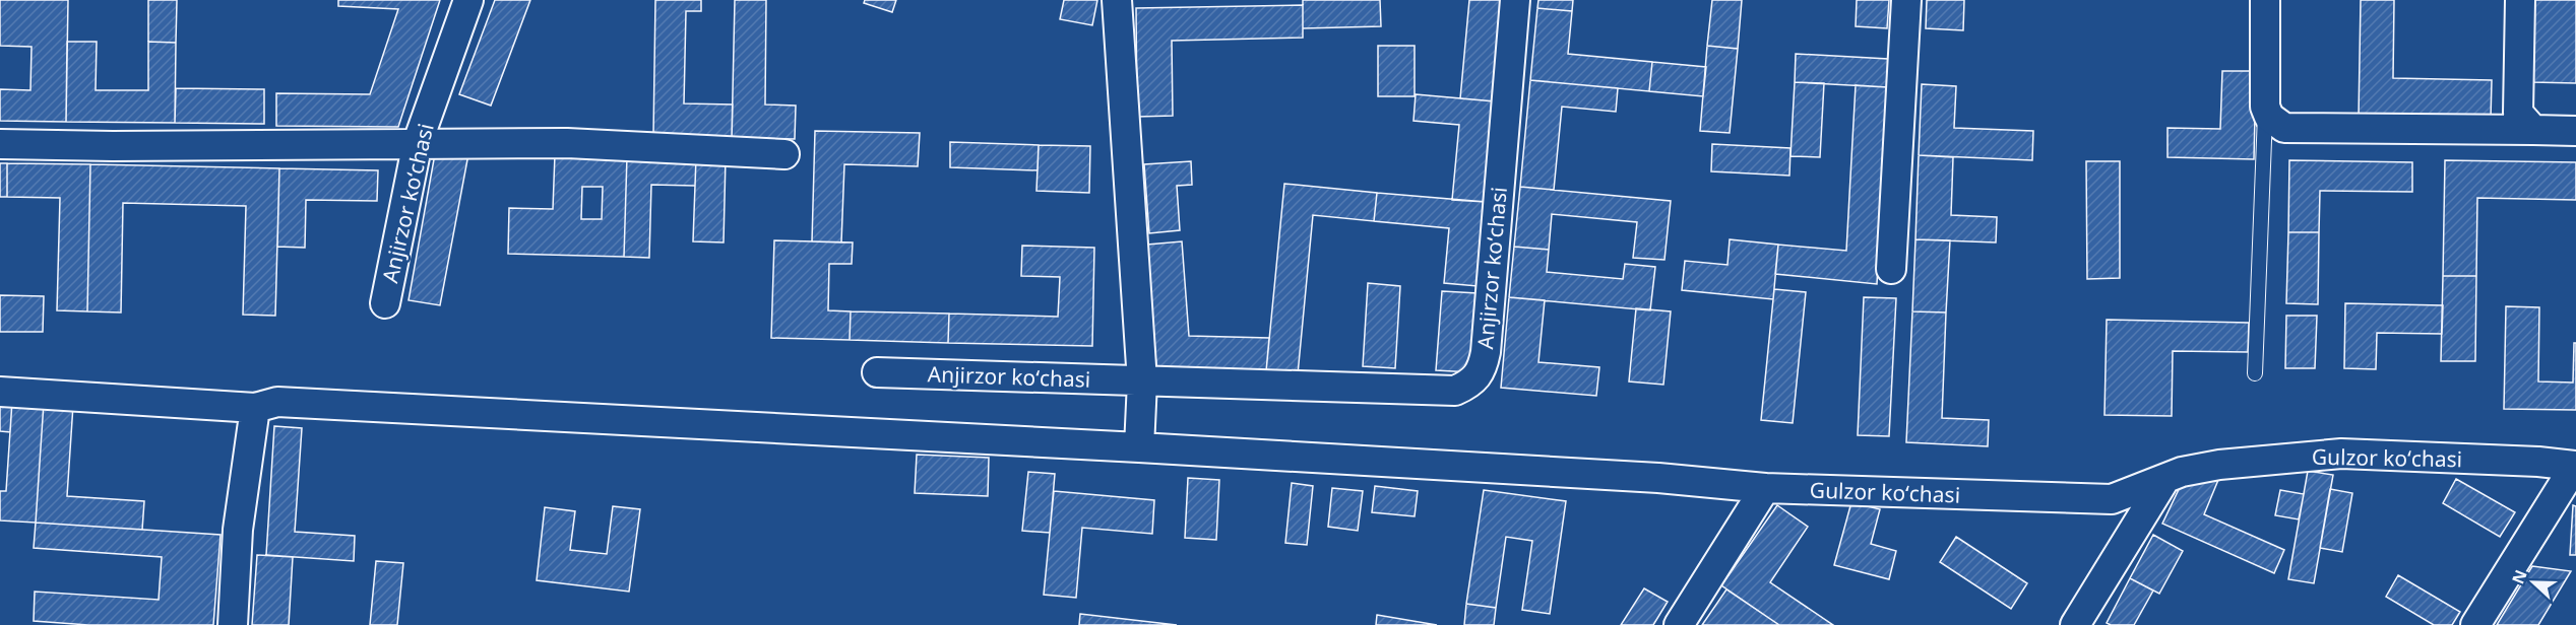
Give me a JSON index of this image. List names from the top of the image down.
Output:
{
  "streets": {
    "street": ["Anjirzor koʻchasi", "Gulzor koʻchasi"]
  },
  "north": "left"
}
